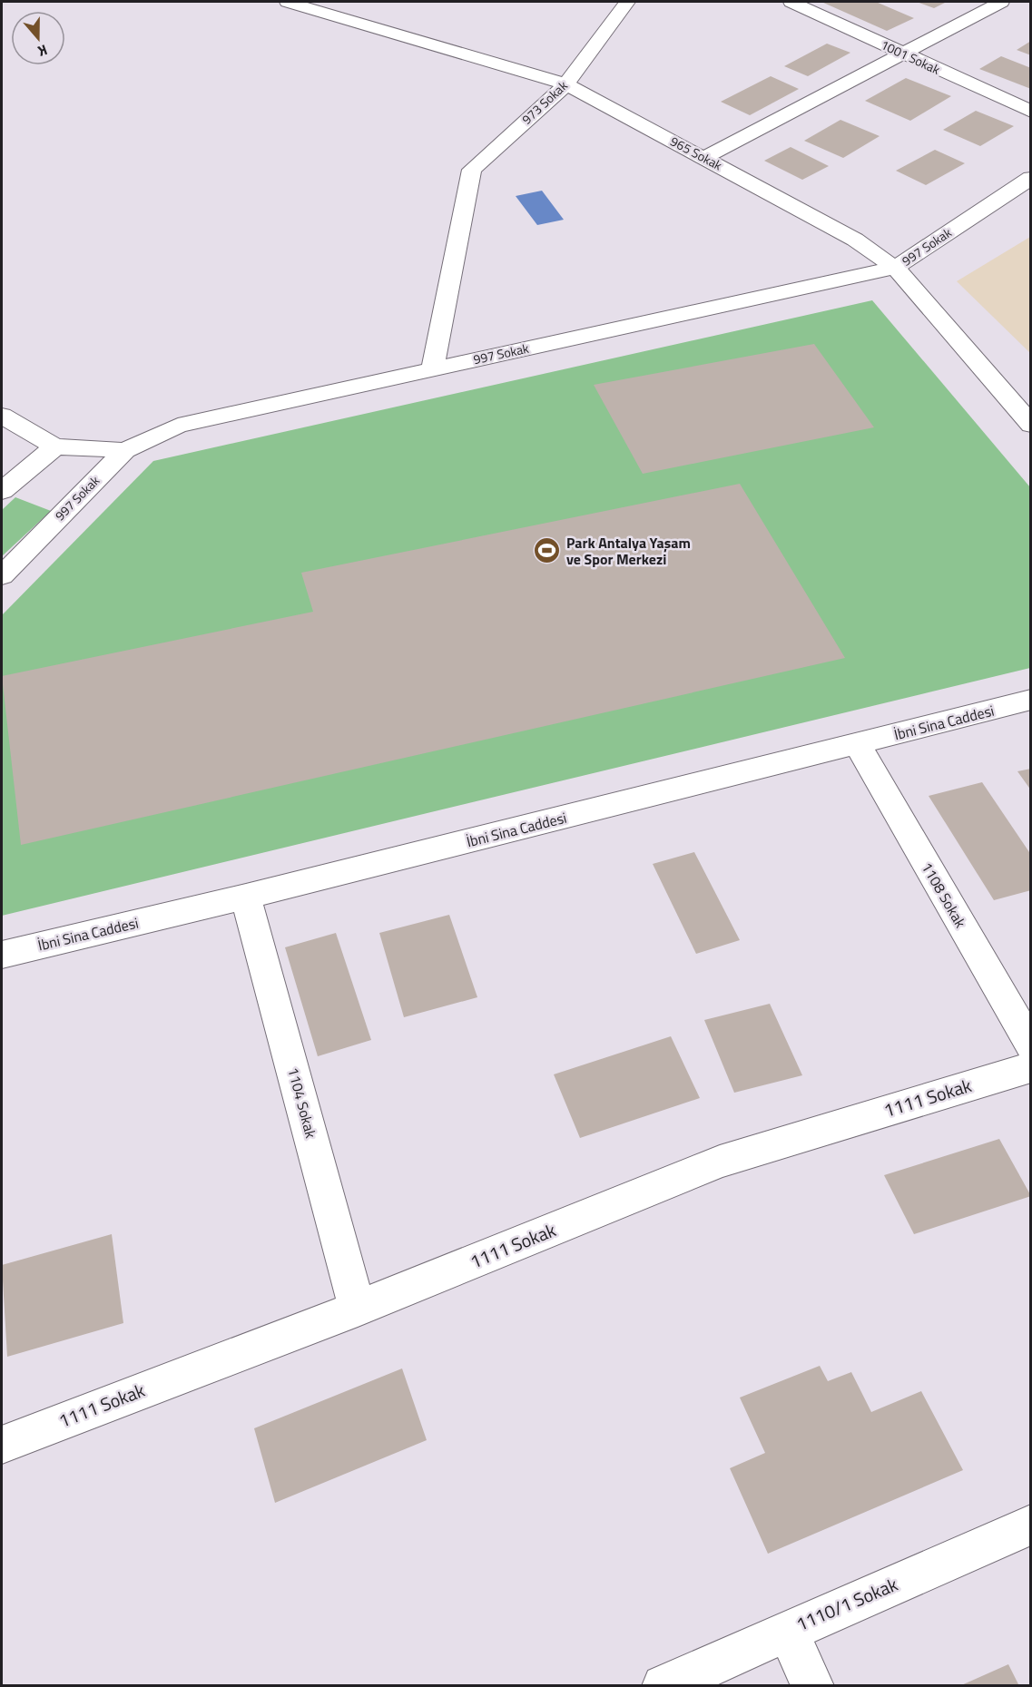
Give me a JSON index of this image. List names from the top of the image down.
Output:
{
  "streets": {
    "street": [
      "1001 Sokak",
      "973 Sokak",
      "965 Sokak",
      "997 Sokak",
      "İbni Sina Caddesi",
      "1108 Sokak",
      "1111 Sokak",
      "1104 Sokak",
      "1110/1 Sokak"
    ]
  },
  "crossings": [
    ["973 Sokak", "965 Sokak"],
    ["973 Sokak", "997 Sokak"],
    ["965 Sokak", "997 Sokak"],
    ["İbni Sina Caddesi", "1108 Sokak"],
    ["İbni Sina Caddesi", "1104 Sokak"],
    ["1111 Sokak", "1104 Sokak"]
  ],
  "places": {
    "sports": ["Park Antalya Yaşam ve Spor Merkezi"]
  },
  "north": "bottom"
}
